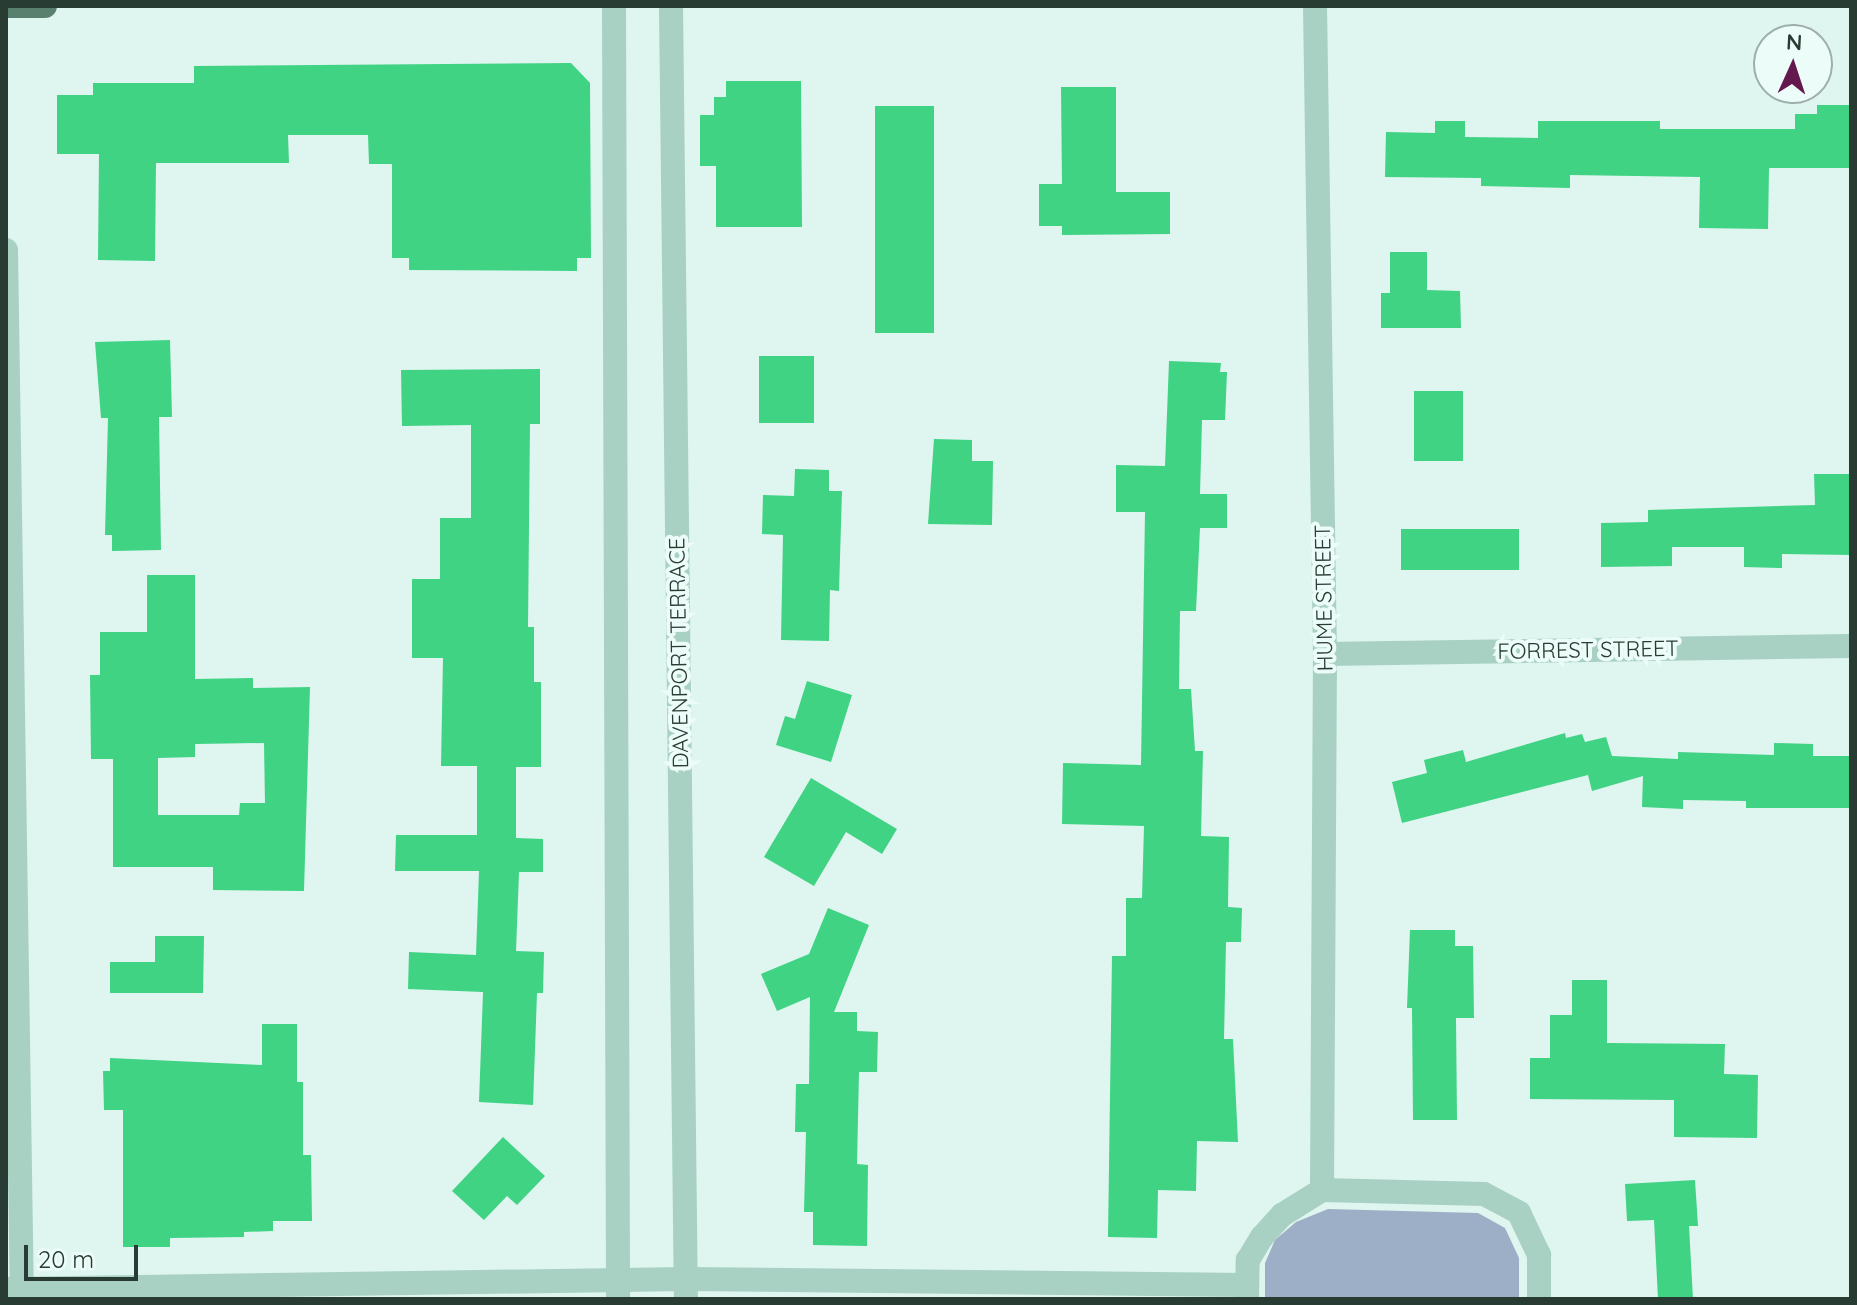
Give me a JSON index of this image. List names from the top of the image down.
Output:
{
  "streets": {
    "street": ["HUME STREET", "FORREST STREET", "DAVENPORT TERRACE"]
  },
  "crossings": [
    ["HUME STREET", "FORREST STREET"]
  ],
  "scale_bar": "20 m",
  "north": "top"
}
